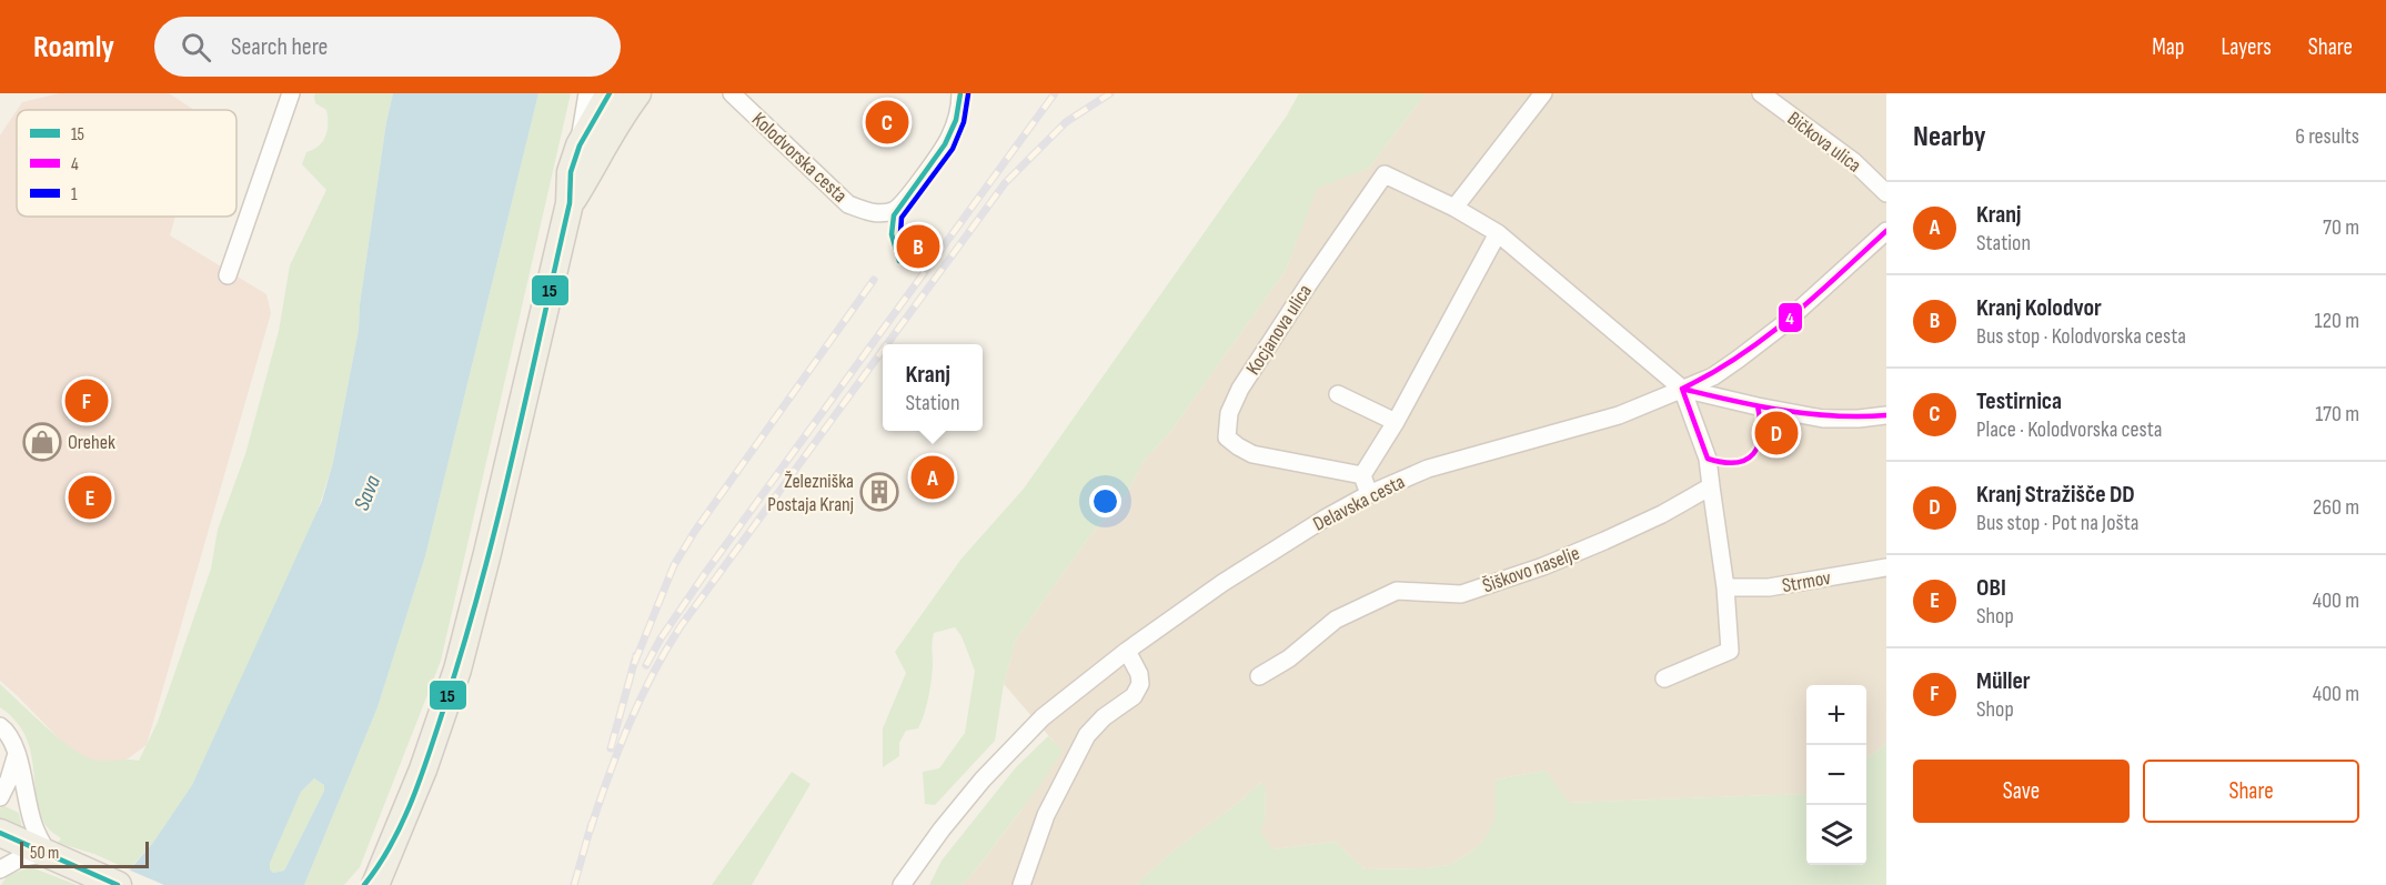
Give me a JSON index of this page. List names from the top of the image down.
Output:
{
  "streets": {
    "street": [
      "Bičkova ulica",
      "Kolodvorska cesta",
      "Kocjanova ulica",
      "Delavska cesta",
      "Šiškovo naselje",
      "Strmov"
    ]
  },
  "crossings": [
    ["Kocjanova ulica", "Delavska cesta"]
  ],
  "water": ["Sava"],
  "places": {
    "shop": ["Orehek"],
    "building": ["Železniška Postaja Kranj"]
  },
  "lines": ["transit line 15", "transit line 1", "transit line 4"],
  "legend": ["15", "4", "1"],
  "scale_bar": "50 m",
  "page": {
    "header": "Roamly",
    "search": "Search here",
    "nav": ["Map", "Layers", "Share"],
    "heading": ["Nearby", "6 results"],
    "pins": [
      "C",
      "B",
      "F",
      "D",
      "A",
      "E"
    ],
    "list": [
      {
        "mark": "A",
        "name": "Kranj",
        "note": "Station",
        "value": "70 m"
      },
      {
        "mark": "B",
        "name": "Kranj Kolodvor",
        "note": "Bus stop · Kolodvorska cesta",
        "value": "120 m"
      },
      {
        "mark": "C",
        "name": "Testirnica",
        "note": "Place · Kolodvorska cesta",
        "value": "170 m"
      },
      {
        "mark": "D",
        "name": "Kranj Stražišče DD",
        "note": "Bus stop · Pot na Jošta",
        "value": "260 m"
      },
      {
        "mark": "E",
        "name": "OBI",
        "note": "Shop",
        "value": "400 m"
      },
      {
        "mark": "F",
        "name": "Müller",
        "note": "Shop",
        "value": "400 m"
      }
    ],
    "popup": ["Kranj", "Station"],
    "map_buttons": ["+", "−"],
    "buttons": ["Save", "Share"],
    "scale": "50 m"
  }
}
